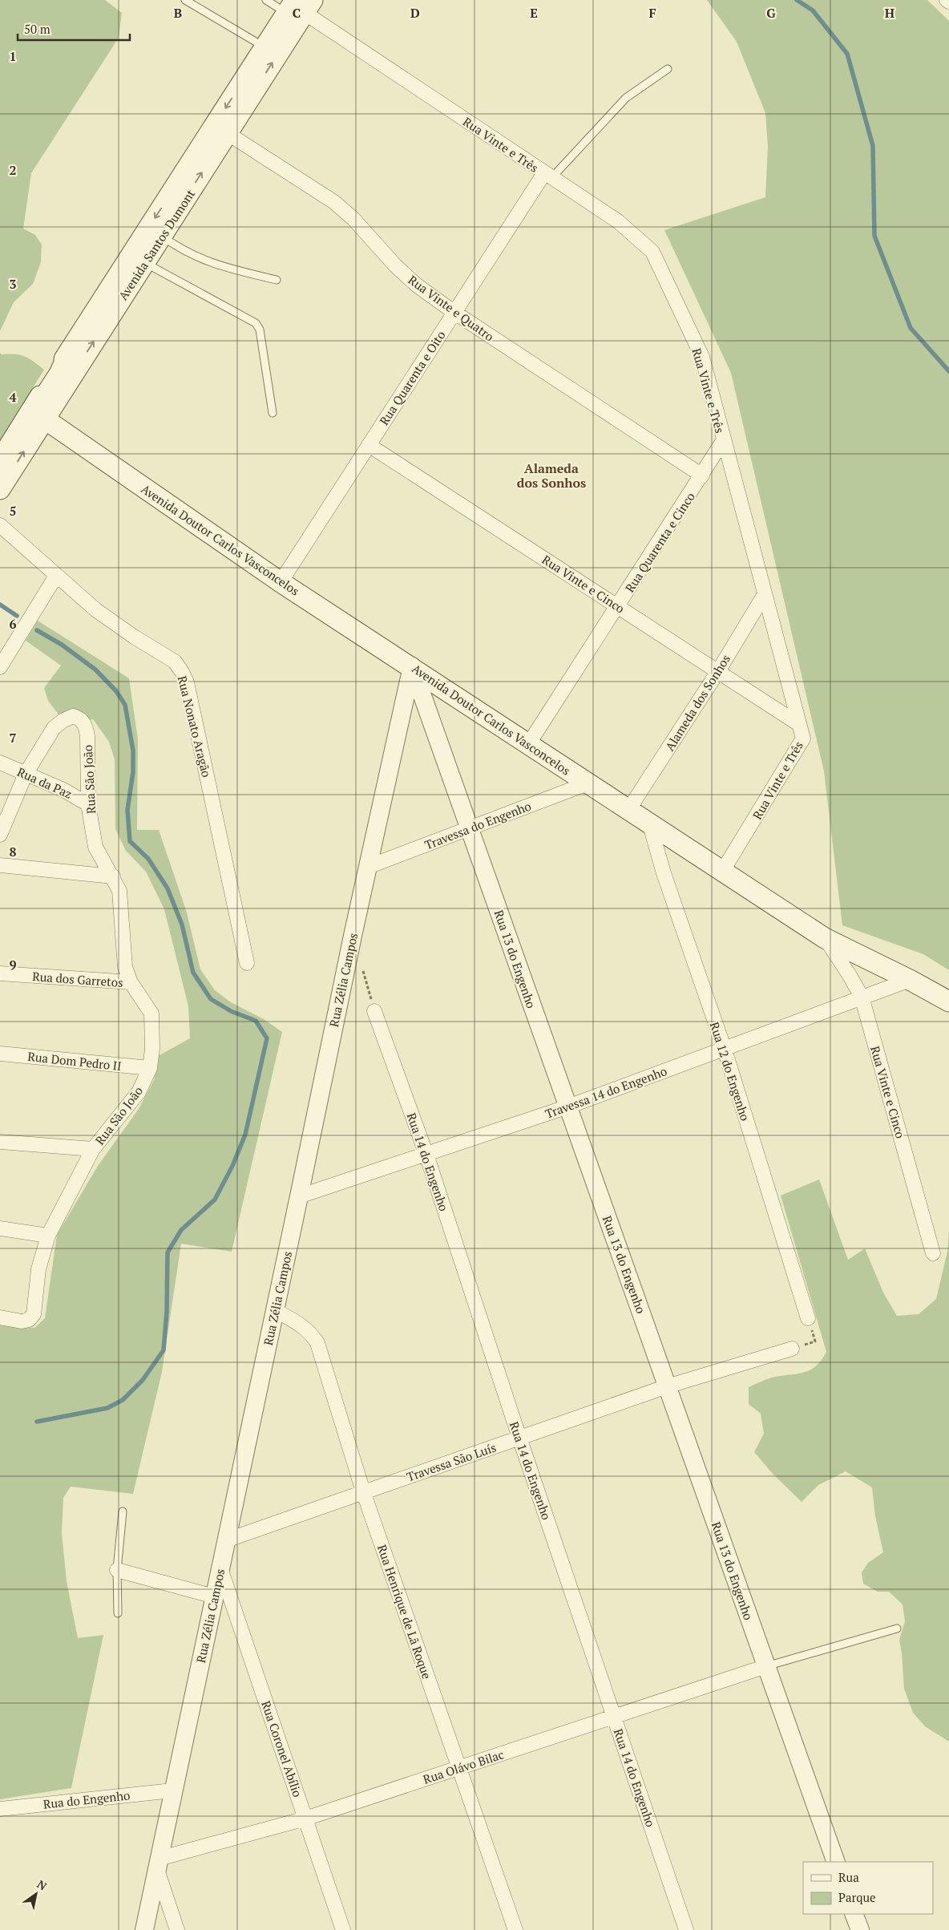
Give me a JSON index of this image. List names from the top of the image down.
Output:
{
  "streets": {
    "main road": ["Avenida Santos Dumont", "Avenida Doutor Carlos Vasconcelos"],
    "street": [
      "Rua Vinte e Três",
      "Rua Vinte e Quatro",
      "Rua Quarenta e Oito",
      "Rua Quarenta e Cinco",
      "Rua Vinte e Cinco",
      "Alameda dos Sonhos",
      "Rua Nonato Aragão",
      "Rua São João",
      "Rua da Paz",
      "Travessa do Engenho",
      "Rua 13 do Engenho",
      "Rua dos Garretos",
      "Rua Zélia Campos",
      "Rua Dom Pedro II",
      "Rua 12 do Engenho",
      "Travessa 14 do Engenho",
      "Rua 14 do Engenho",
      "Travessa São Luís",
      "Rua Henrique de Lã Roque",
      "Rua Coronel Abílio",
      "Rua Olávo Bilac",
      "Rua do Engenho"
    ]
  },
  "crossings": [
    ["Rua Vinte e Três", "Avenida Santos Dumont"],
    ["Rua Vinte e Três", "Rua Quarenta e Oito"],
    ["Rua Vinte e Três", "Avenida Doutor Carlos Vasconcelos"],
    ["Rua Vinte e Três", "Rua Quarenta e Cinco"],
    ["Rua Vinte e Três", "Rua Vinte e Cinco"],
    ["Rua Vinte e Três", "Alameda dos Sonhos"],
    ["Avenida Santos Dumont", "Rua Vinte e Quatro"],
    ["Avenida Santos Dumont", "Avenida Doutor Carlos Vasconcelos"],
    ["Rua Vinte e Quatro", "Rua Quarenta e Oito"],
    ["Rua Vinte e Quatro", "Rua Quarenta e Cinco"],
    ["Rua Quarenta e Oito", "Avenida Doutor Carlos Vasconcelos"],
    ["Rua Quarenta e Oito", "Rua Vinte e Cinco"],
    ["Avenida Doutor Carlos Vasconcelos", "Rua Quarenta e Cinco"],
    ["Avenida Doutor Carlos Vasconcelos", "Rua Vinte e Cinco"],
    ["Avenida Doutor Carlos Vasconcelos", "Alameda dos Sonhos"],
    ["Avenida Doutor Carlos Vasconcelos", "Travessa do Engenho"],
    ["Avenida Doutor Carlos Vasconcelos", "Rua 13 do Engenho"],
    ["Avenida Doutor Carlos Vasconcelos", "Rua Zélia Campos"],
    ["Avenida Doutor Carlos Vasconcelos", "Rua 12 do Engenho"],
    ["Avenida Doutor Carlos Vasconcelos", "Travessa 14 do Engenho"],
    ["Rua Quarenta e Cinco", "Rua Vinte e Cinco"],
    ["Rua Vinte e Cinco", "Alameda dos Sonhos"],
    ["Rua Vinte e Cinco", "Travessa 14 do Engenho"],
    ["Rua São João", "Rua da Paz"],
    ["Rua São João", "Rua dos Garretos"],
    ["Rua São João", "Rua Dom Pedro II"],
    ["Travessa do Engenho", "Rua 13 do Engenho"],
    ["Travessa do Engenho", "Rua Zélia Campos"],
    ["Rua 13 do Engenho", "Rua Zélia Campos"],
    ["Rua 13 do Engenho", "Travessa 14 do Engenho"],
    ["Rua 13 do Engenho", "Travessa São Luís"],
    ["Rua 13 do Engenho", "Rua Olávo Bilac"],
    ["Rua Zélia Campos", "Travessa 14 do Engenho"],
    ["Rua Zélia Campos", "Travessa São Luís"],
    ["Rua Zélia Campos", "Rua Henrique de Lã Roque"],
    ["Rua Zélia Campos", "Rua Coronel Abílio"],
    ["Rua Zélia Campos", "Rua Olávo Bilac"],
    ["Rua Zélia Campos", "Rua do Engenho"],
    ["Rua 12 do Engenho", "Travessa 14 do Engenho"],
    ["Travessa 14 do Engenho", "Rua 14 do Engenho"],
    ["Rua 14 do Engenho", "Travessa São Luís"],
    ["Rua 14 do Engenho", "Rua Olávo Bilac"],
    ["Travessa São Luís", "Rua Henrique de Lã Roque"],
    ["Rua Henrique de Lã Roque", "Rua Olávo Bilac"],
    ["Rua Coronel Abílio", "Rua Olávo Bilac"]
  ],
  "districts": ["Alameda dos Sonhos"],
  "legend": ["Rua", "Parque"],
  "scale_bar": "50 m",
  "north": "top right",
  "grid": {
    "columns": [
      "B",
      "C",
      "D",
      "E",
      "F",
      "G",
      "H"
    ],
    "rows": [
      "1",
      "2",
      "3",
      "4",
      "5",
      "6",
      "7",
      "8",
      "9"
    ]
  }
}
